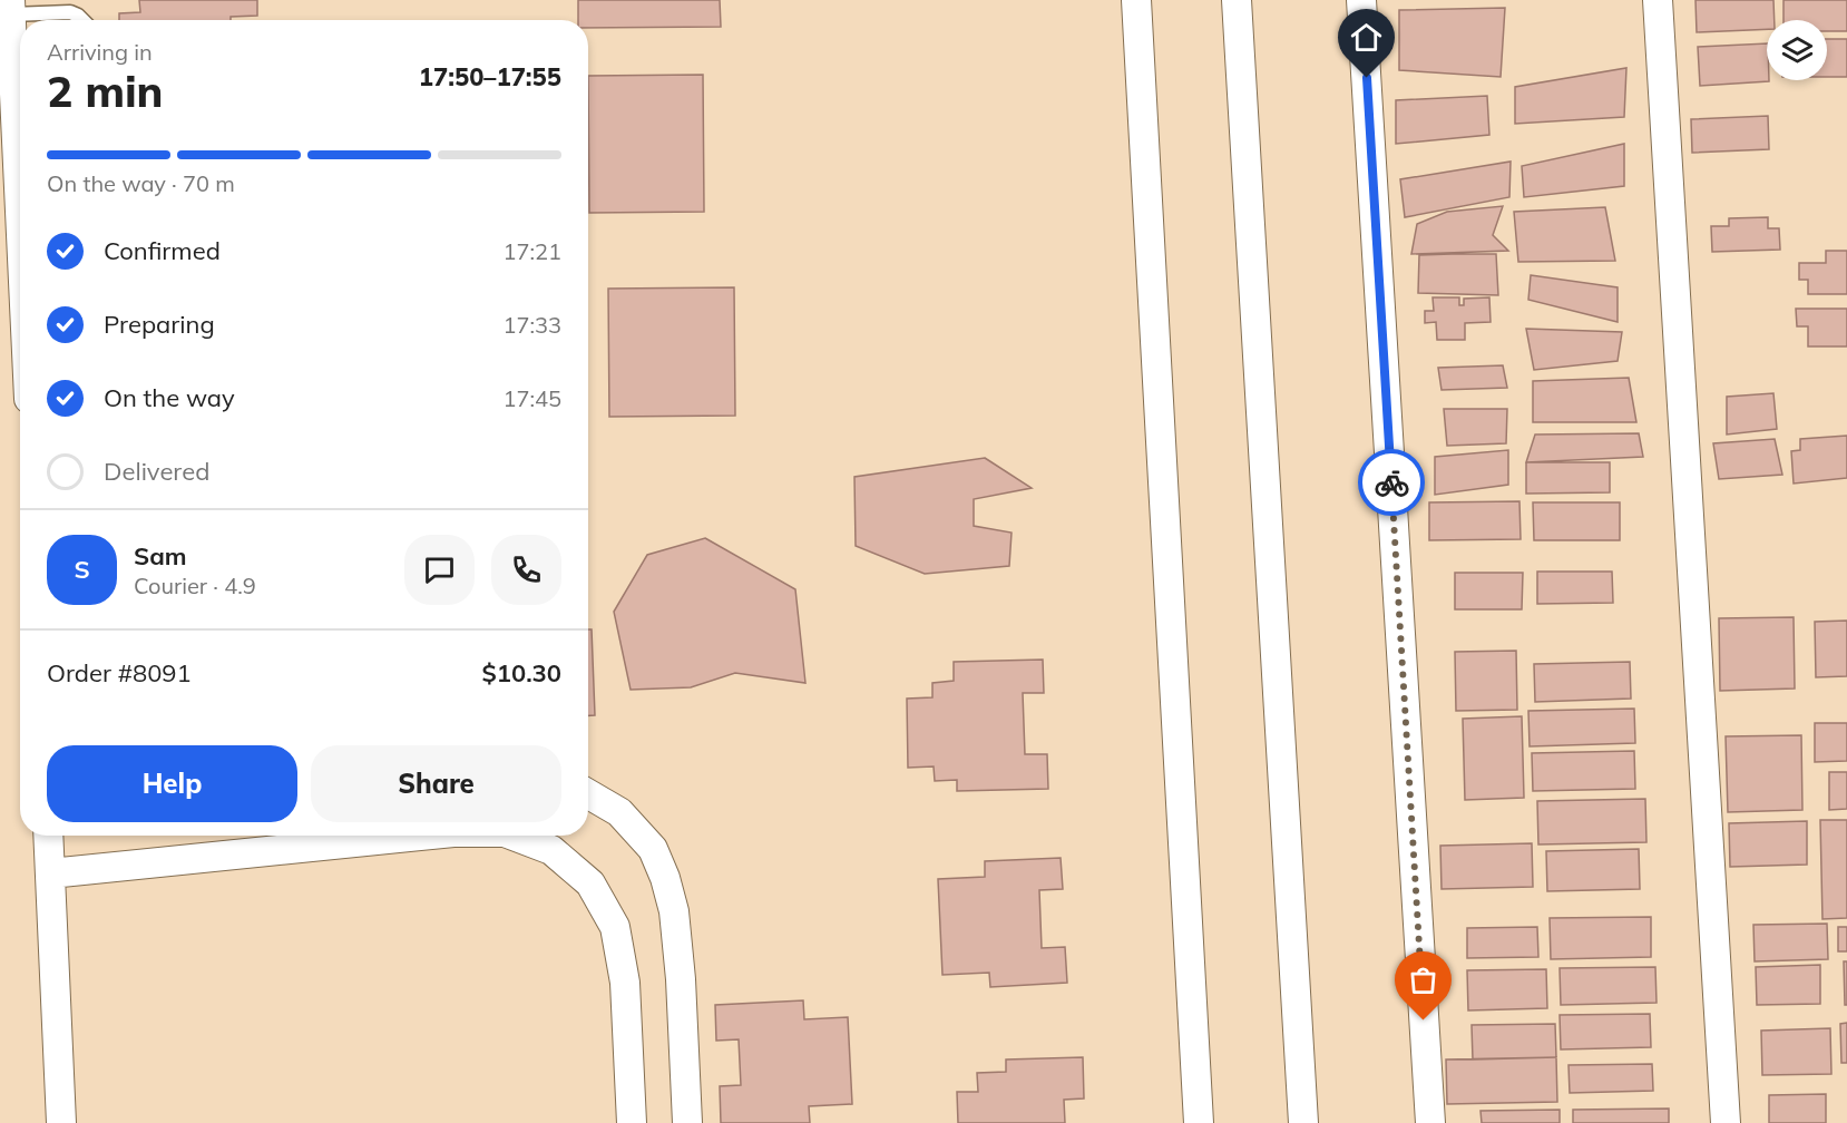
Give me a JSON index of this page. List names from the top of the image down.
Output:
{
  "page": {
    "heading": ["2 min", "Arriving in", "17:50–17:55"],
    "panel": [
      "Sam",
      "Courier · 4.9",
      "Order #8091",
      "$10.30"
    ],
    "bar": "On the way · 70 m",
    "list": [
      ["Confirmed", "17:21"],
      ["Preparing", "17:33"],
      ["On the way", "17:45"],
      "Delivered"
    ],
    "round": "S",
    "buttons": ["Help", "Share"]
  }
}
